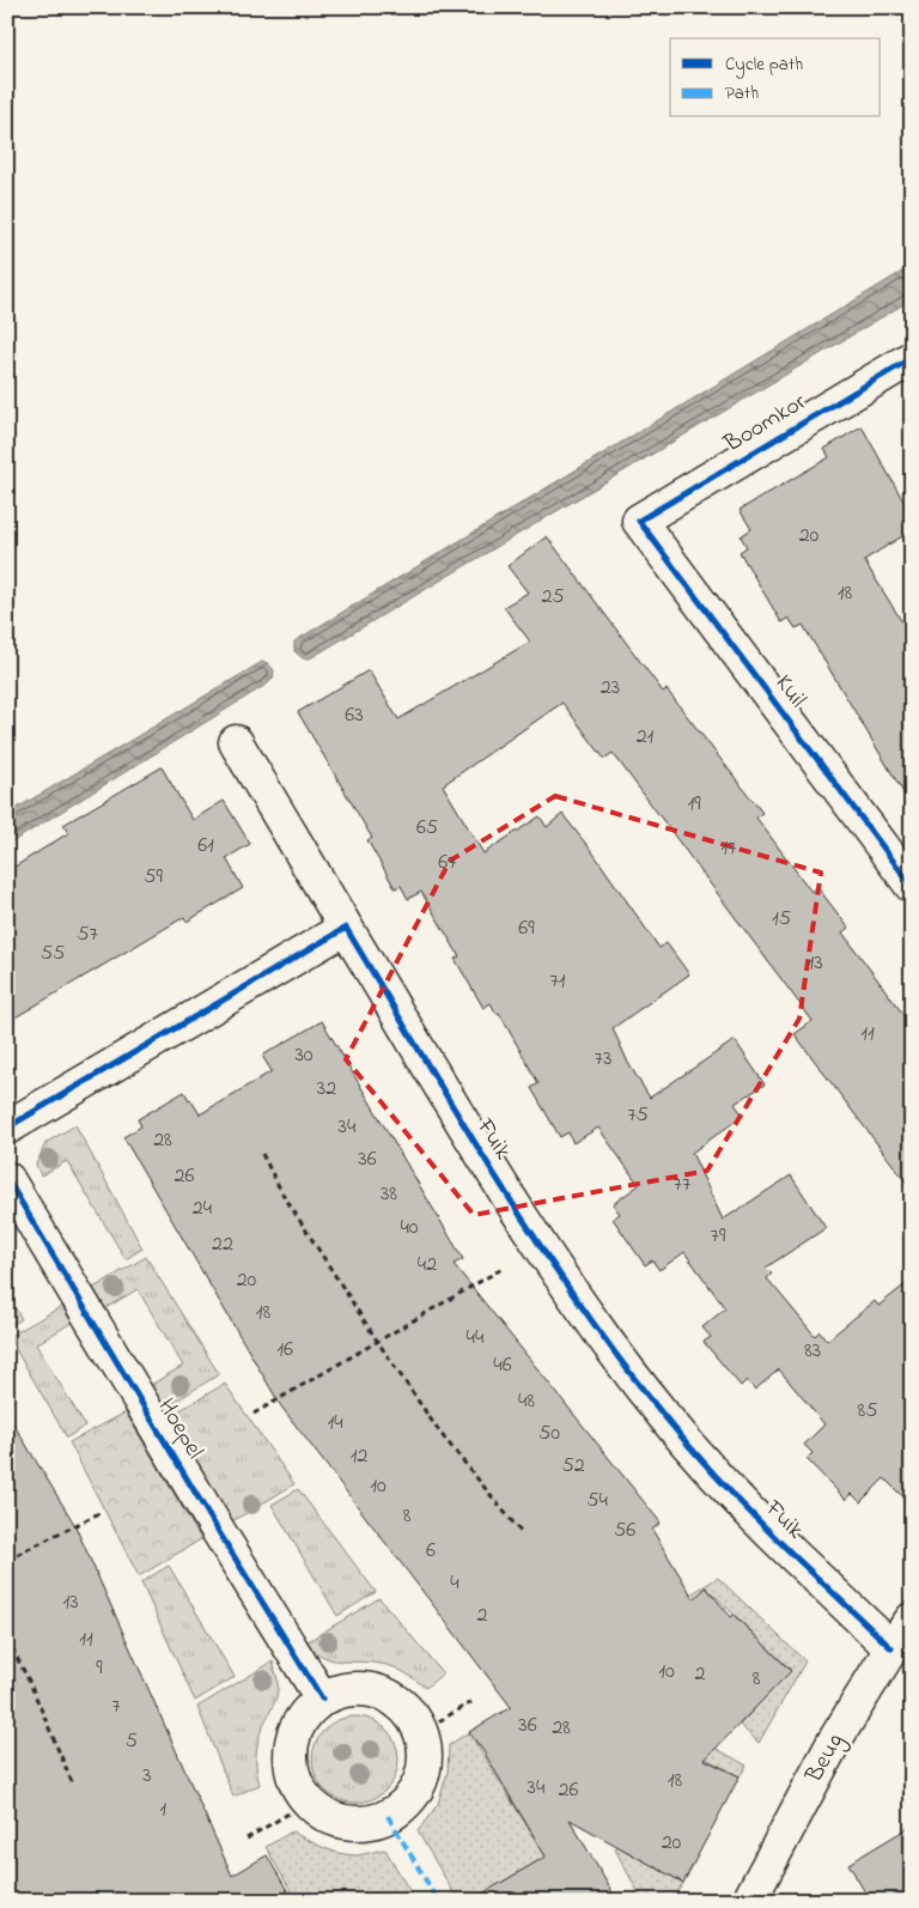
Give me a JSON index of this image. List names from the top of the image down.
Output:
{
  "streets": {
    "street": [
      "Boomkor",
      "Kuil",
      "Fuik",
      "Hoepel",
      "Beug"
    ]
  },
  "crossings": [
    ["Boomkor", "Kuil"],
    ["Fuik", "Beug"]
  ],
  "house_numbers": [
    "20",
    "18",
    "25",
    "23",
    "63",
    "21",
    "19",
    "65",
    "61",
    "17",
    "67",
    "59",
    "15",
    "69",
    "57",
    "55",
    "13",
    "71",
    "11",
    "30",
    "73",
    "32",
    "75",
    "34",
    "28",
    "36",
    "26",
    "77",
    "38",
    "24",
    "40",
    "79",
    "22",
    "42",
    "20",
    "18",
    "44",
    "16",
    "83",
    "46",
    "48",
    "85",
    "14",
    "50",
    "12",
    "52",
    "10",
    "54",
    "8",
    "56",
    "6",
    "4",
    "13",
    "2",
    "11",
    "9",
    "10",
    "2",
    "8",
    "7",
    "36",
    "28",
    "5",
    "3",
    "18",
    "34",
    "26",
    "1",
    "20"
  ],
  "legend": ["Cycle path", "Path"]
}
